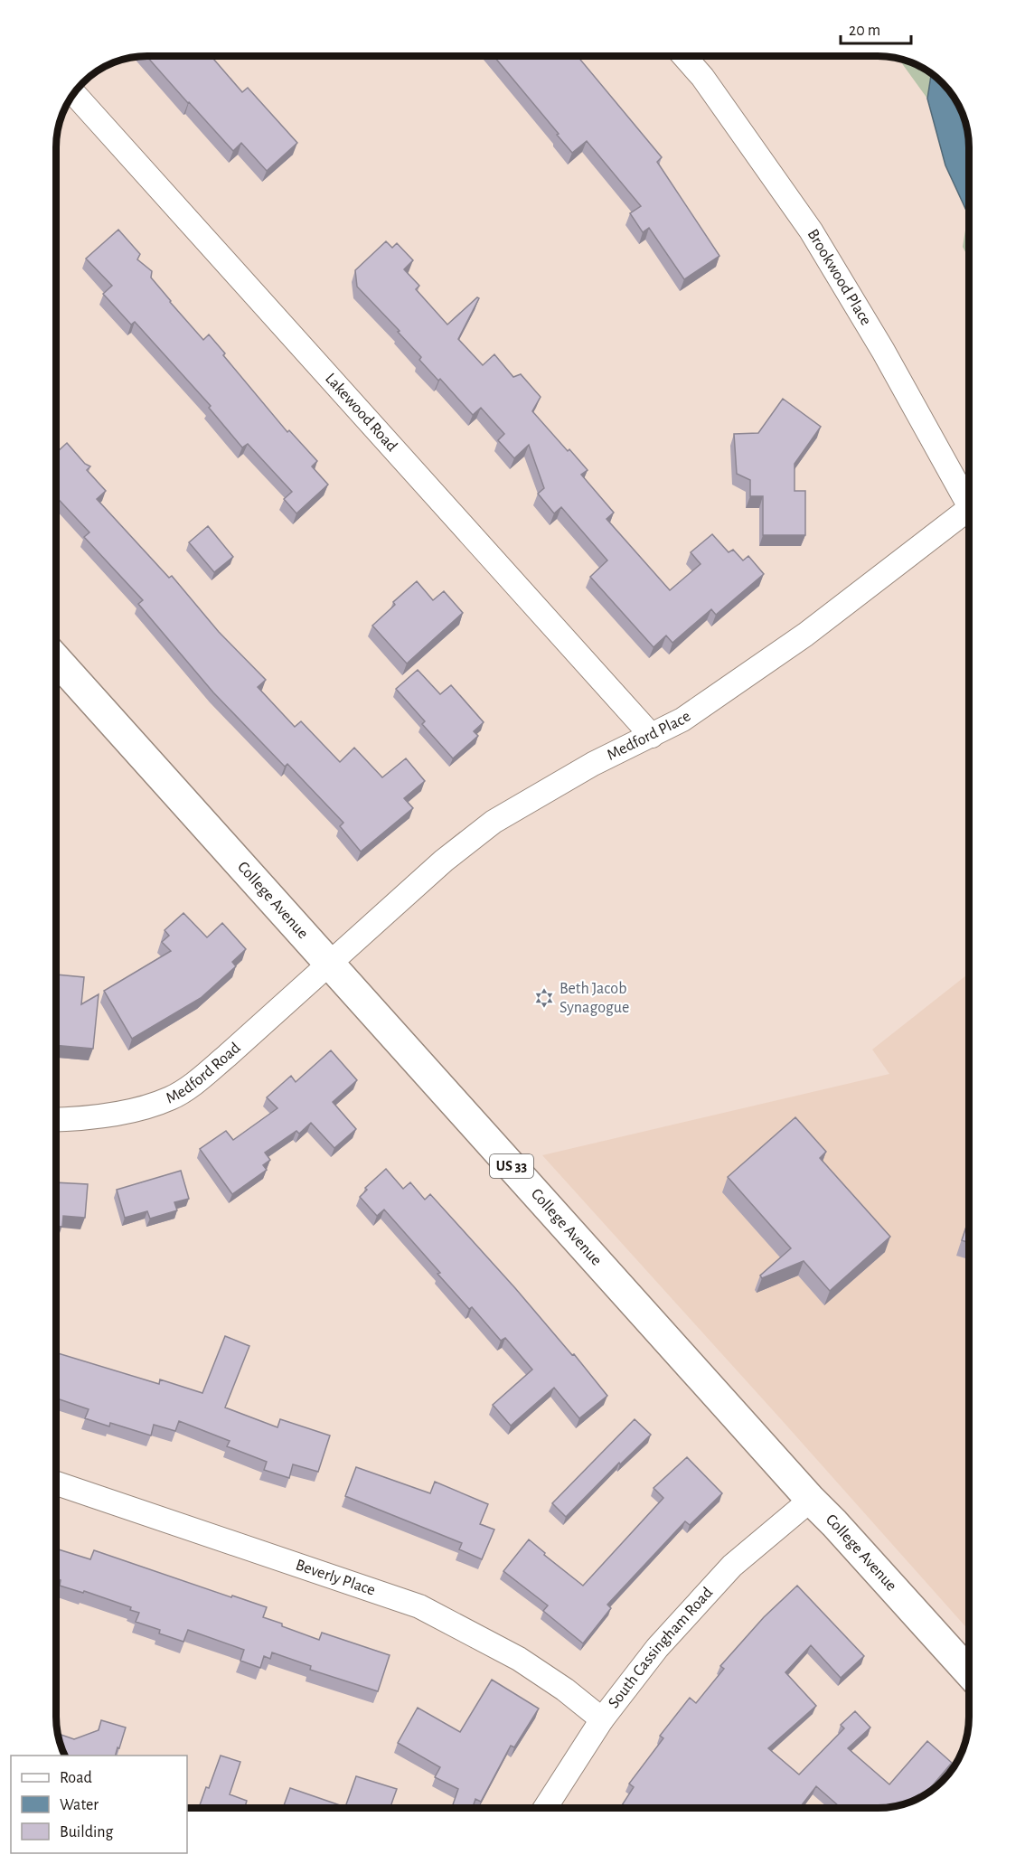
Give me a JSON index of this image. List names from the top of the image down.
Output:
{
  "streets": {
    "main road": ["College Avenue", "US 33"],
    "street": [
      "Brookwood Place",
      "Lakewood Road",
      "Medford Place",
      "Medford Road",
      "Beverly Place",
      "South Cassingham Road"
    ]
  },
  "crossings": [
    ["Lakewood Road", "Medford Place"],
    ["Medford Place", "College Avenue"],
    ["Medford Place", "Medford Road"],
    ["College Avenue", "Medford Road"],
    ["College Avenue", "South Cassingham Road"],
    ["Beverly Place", "South Cassingham Road"]
  ],
  "places": {
    "synagogue": ["Beth Jacob Synagogue"]
  },
  "legend": ["Road", "Water", "Building"],
  "scale_bar": "20 m"
}
